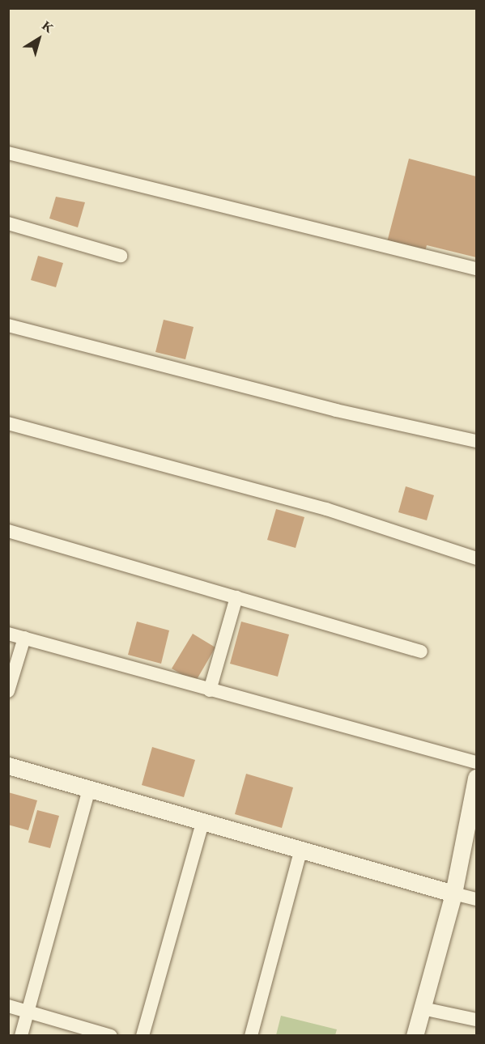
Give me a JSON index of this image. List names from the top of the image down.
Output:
{
  "north": "top right"
}
